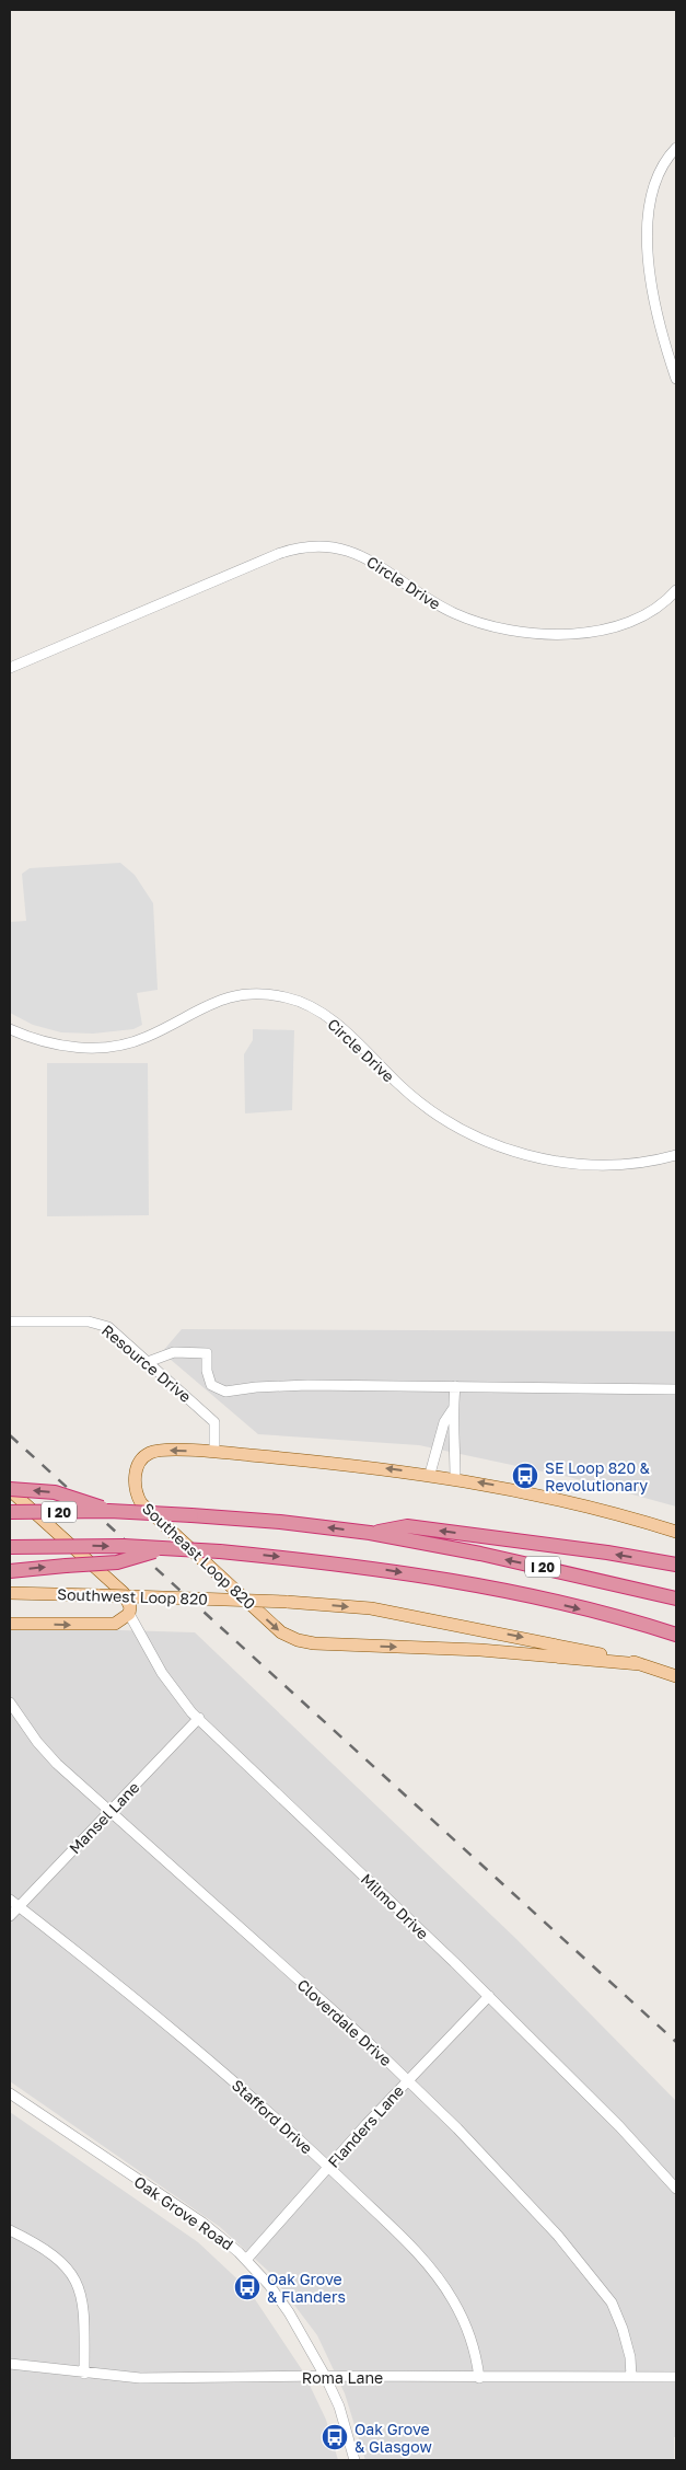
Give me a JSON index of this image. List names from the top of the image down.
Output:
{
  "streets": {
    "highway": ["I 20"],
    "main road": ["Southeast Loop 820", "Southwest Loop 820"],
    "street": [
      "Circle Drive",
      "Resource Drive",
      "Mansel Lane",
      "Milmo Drive",
      "Cloverdale Drive",
      "Stafford Drive",
      "Flanders Lane",
      "Oak Grove Road",
      "Roma Lane"
    ]
  },
  "crossings": [
    ["Resource Drive", "Southeast Loop 820"],
    ["Southeast Loop 820", "Southwest Loop 820"],
    ["Mansel Lane", "Milmo Drive"],
    ["Mansel Lane", "Cloverdale Drive"],
    ["Mansel Lane", "Stafford Drive"],
    ["Milmo Drive", "Flanders Lane"],
    ["Cloverdale Drive", "Flanders Lane"],
    ["Cloverdale Drive", "Roma Lane"],
    ["Stafford Drive", "Flanders Lane"],
    ["Stafford Drive", "Roma Lane"],
    ["Flanders Lane", "Oak Grove Road"],
    ["Oak Grove Road", "Roma Lane"]
  ],
  "places": {
    "bus stop": ["SE Loop 820 & Revolutionary", "Oak Grove & Flanders", "Oak Grove & Glasgow"]
  }
}
